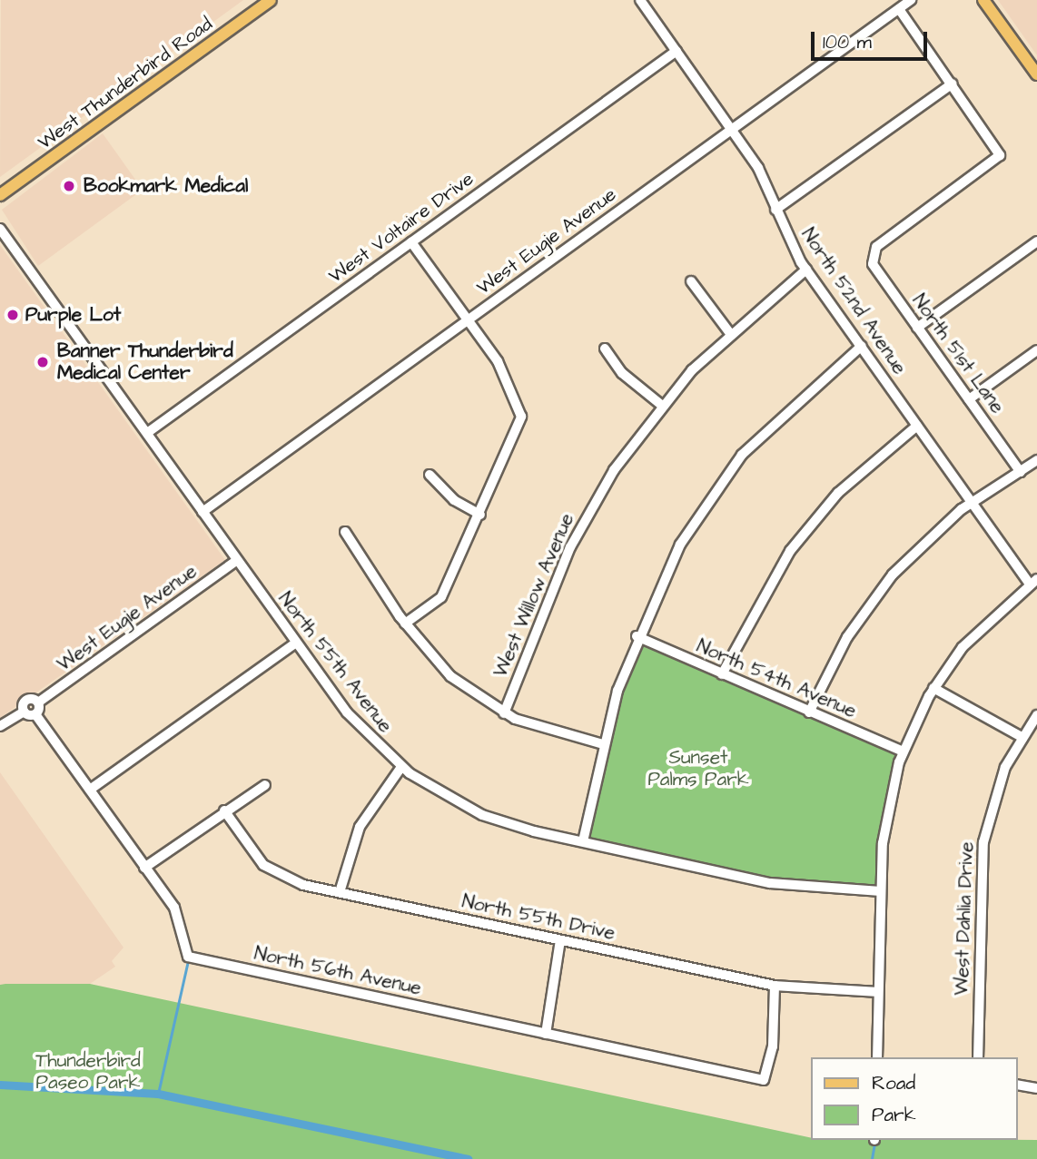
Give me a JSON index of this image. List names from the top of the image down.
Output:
{
  "streets": {
    "main road": ["West Thunderbird Road"],
    "street": [
      "West Voltaire Drive",
      "West Eugie Avenue",
      "North 52nd Avenue",
      "North 51st Lane",
      "West Willow Avenue",
      "North 55th Avenue",
      "North 54th Avenue",
      "North 55th Drive",
      "West Dahlia Drive",
      "North 56th Avenue"
    ]
  },
  "crossings": [
    ["West Voltaire Drive", "North 52nd Avenue"],
    ["West Voltaire Drive", "North 55th Avenue"],
    ["West Eugie Avenue", "North 52nd Avenue"],
    ["West Eugie Avenue", "North 55th Avenue"],
    ["North 52nd Avenue", "West Willow Avenue"],
    ["North 55th Drive", "North 56th Avenue"]
  ],
  "parks": ["Sunset Palms Park", "Thunderbird Paseo Park"],
  "places": ["Bookmark Medical", "Purple Lot", "Banner Thunderbird Medical Center"],
  "legend": ["Road", "Park"],
  "scale_bar": "100 m"
}
